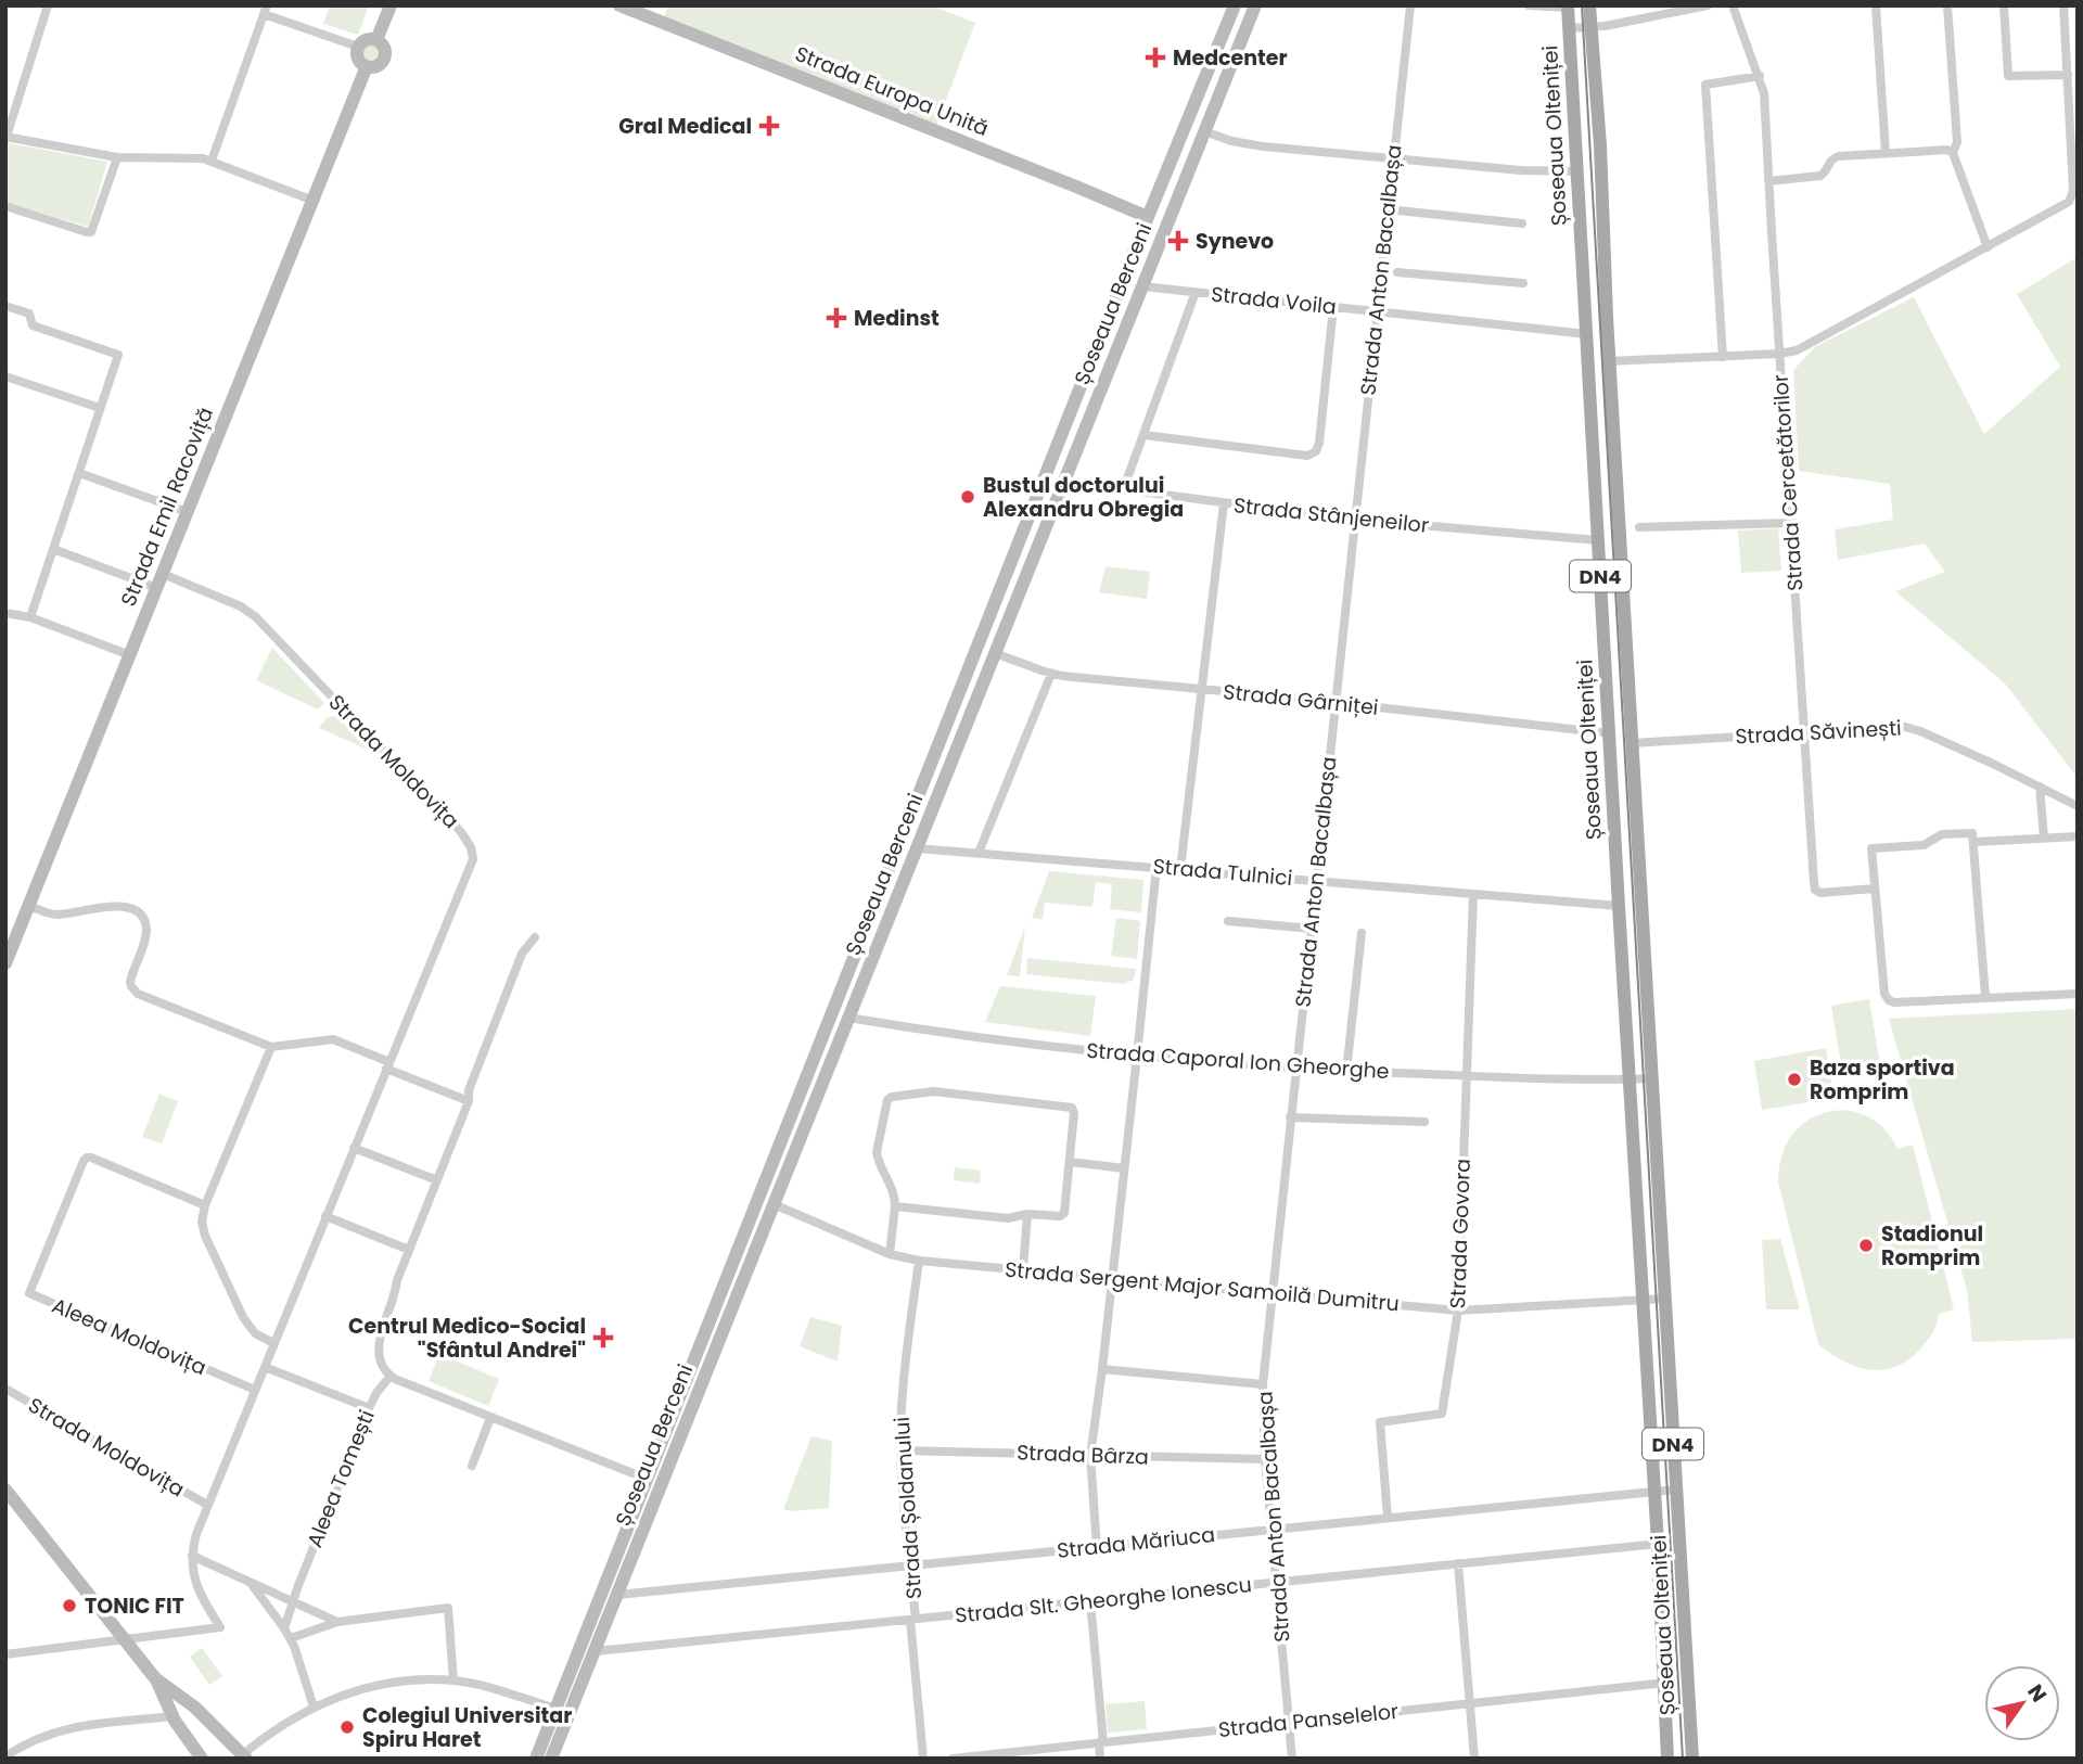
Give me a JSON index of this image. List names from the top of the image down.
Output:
{
  "streets": {
    "main road": [
      "Strada Europa Unită",
      "Șoseaua Olteniței",
      "Șoseaua Berceni",
      "Strada Emil Racoviță",
      "DN4"
    ],
    "street": [
      "Strada Anton Bacalbașa",
      "Strada Voila",
      "Strada Cercetătorilor",
      "Strada Stânjeneilor",
      "Strada Gârniței",
      "Strada Săvinești",
      "Strada Moldovița",
      "Strada Tulnici",
      "Strada Caporal Ion Gheorghe",
      "Strada Govora",
      "Strada Sergent Major Samoilă Dumitru",
      "Aleea Moldovița",
      "Strada Bârza",
      "Aleea Tomești",
      "Strada Șoldanului",
      "Strada Măriuca",
      "Strada Slt. Gheorghe Ionescu",
      "Strada Panselelor"
    ]
  },
  "crossings": [
    ["Strada Europa Unită", "Șoseaua Berceni"],
    ["Șoseaua Olteniței", "Strada Voila"],
    ["Șoseaua Olteniței", "Strada Stânjeneilor"],
    ["Șoseaua Olteniței", "Strada Gârniței"],
    ["Șoseaua Olteniței", "Strada Săvinești"],
    ["Șoseaua Olteniței", "Strada Tulnici"],
    ["Șoseaua Olteniței", "Strada Caporal Ion Gheorghe"],
    ["Șoseaua Olteniței", "Strada Sergent Major Samoilă Dumitru"],
    ["Șoseaua Olteniței", "Strada Măriuca"],
    ["Șoseaua Olteniței", "Strada Slt. Gheorghe Ionescu"],
    ["Șoseaua Olteniței", "Strada Panselelor"],
    ["Strada Anton Bacalbașa", "Strada Voila"],
    ["Strada Anton Bacalbașa", "Strada Stânjeneilor"],
    ["Strada Anton Bacalbașa", "Strada Gârniței"],
    ["Strada Anton Bacalbașa", "Strada Tulnici"],
    ["Strada Anton Bacalbașa", "Strada Caporal Ion Gheorghe"],
    ["Strada Anton Bacalbașa", "Strada Sergent Major Samoilă Dumitru"],
    ["Strada Anton Bacalbașa", "Strada Bârza"],
    ["Strada Anton Bacalbașa", "Strada Măriuca"],
    ["Strada Anton Bacalbașa", "Strada Slt. Gheorghe Ionescu"],
    ["Strada Anton Bacalbașa", "Strada Panselelor"],
    ["Strada Voila", "Șoseaua Berceni"],
    ["Șoseaua Berceni", "Strada Stânjeneilor"],
    ["Șoseaua Berceni", "Strada Gârniței"],
    ["Șoseaua Berceni", "Strada Tulnici"],
    ["Șoseaua Berceni", "Strada Caporal Ion Gheorghe"],
    ["Șoseaua Berceni", "Strada Sergent Major Samoilă Dumitru"],
    ["Șoseaua Berceni", "Strada Măriuca"],
    ["Șoseaua Berceni", "Strada Slt. Gheorghe Ionescu"],
    ["Strada Cercetătorilor", "Strada Săvinești"],
    ["Strada Emil Racoviță", "Strada Moldovița"],
    ["Strada Moldovița", "Aleea Moldovița"],
    ["Strada Tulnici", "Strada Govora"],
    ["Strada Caporal Ion Gheorghe", "Strada Govora"],
    ["Strada Govora", "Strada Sergent Major Samoilă Dumitru"],
    ["Strada Govora", "Strada Măriuca"],
    ["Strada Sergent Major Samoilă Dumitru", "Strada Șoldanului"],
    ["Strada Bârza", "Strada Șoldanului"],
    ["Strada Șoldanului", "Strada Măriuca"],
    ["Strada Șoldanului", "Strada Slt. Gheorghe Ionescu"]
  ],
  "places": {
    "health": [
      "Medcenter",
      "Gral Medical",
      "Synevo",
      "Medinst",
      "Centrul Medico-Social \"Sfântul Andrei\""
    ],
    "other": [
      "Bustul doctorului Alexandru Obregia",
      "Baza sportiva Romprim",
      "Stadionul Romprim",
      "TONIC FIT",
      "Colegiul Universitar Spiru Haret"
    ]
  },
  "north": "top right"
}
